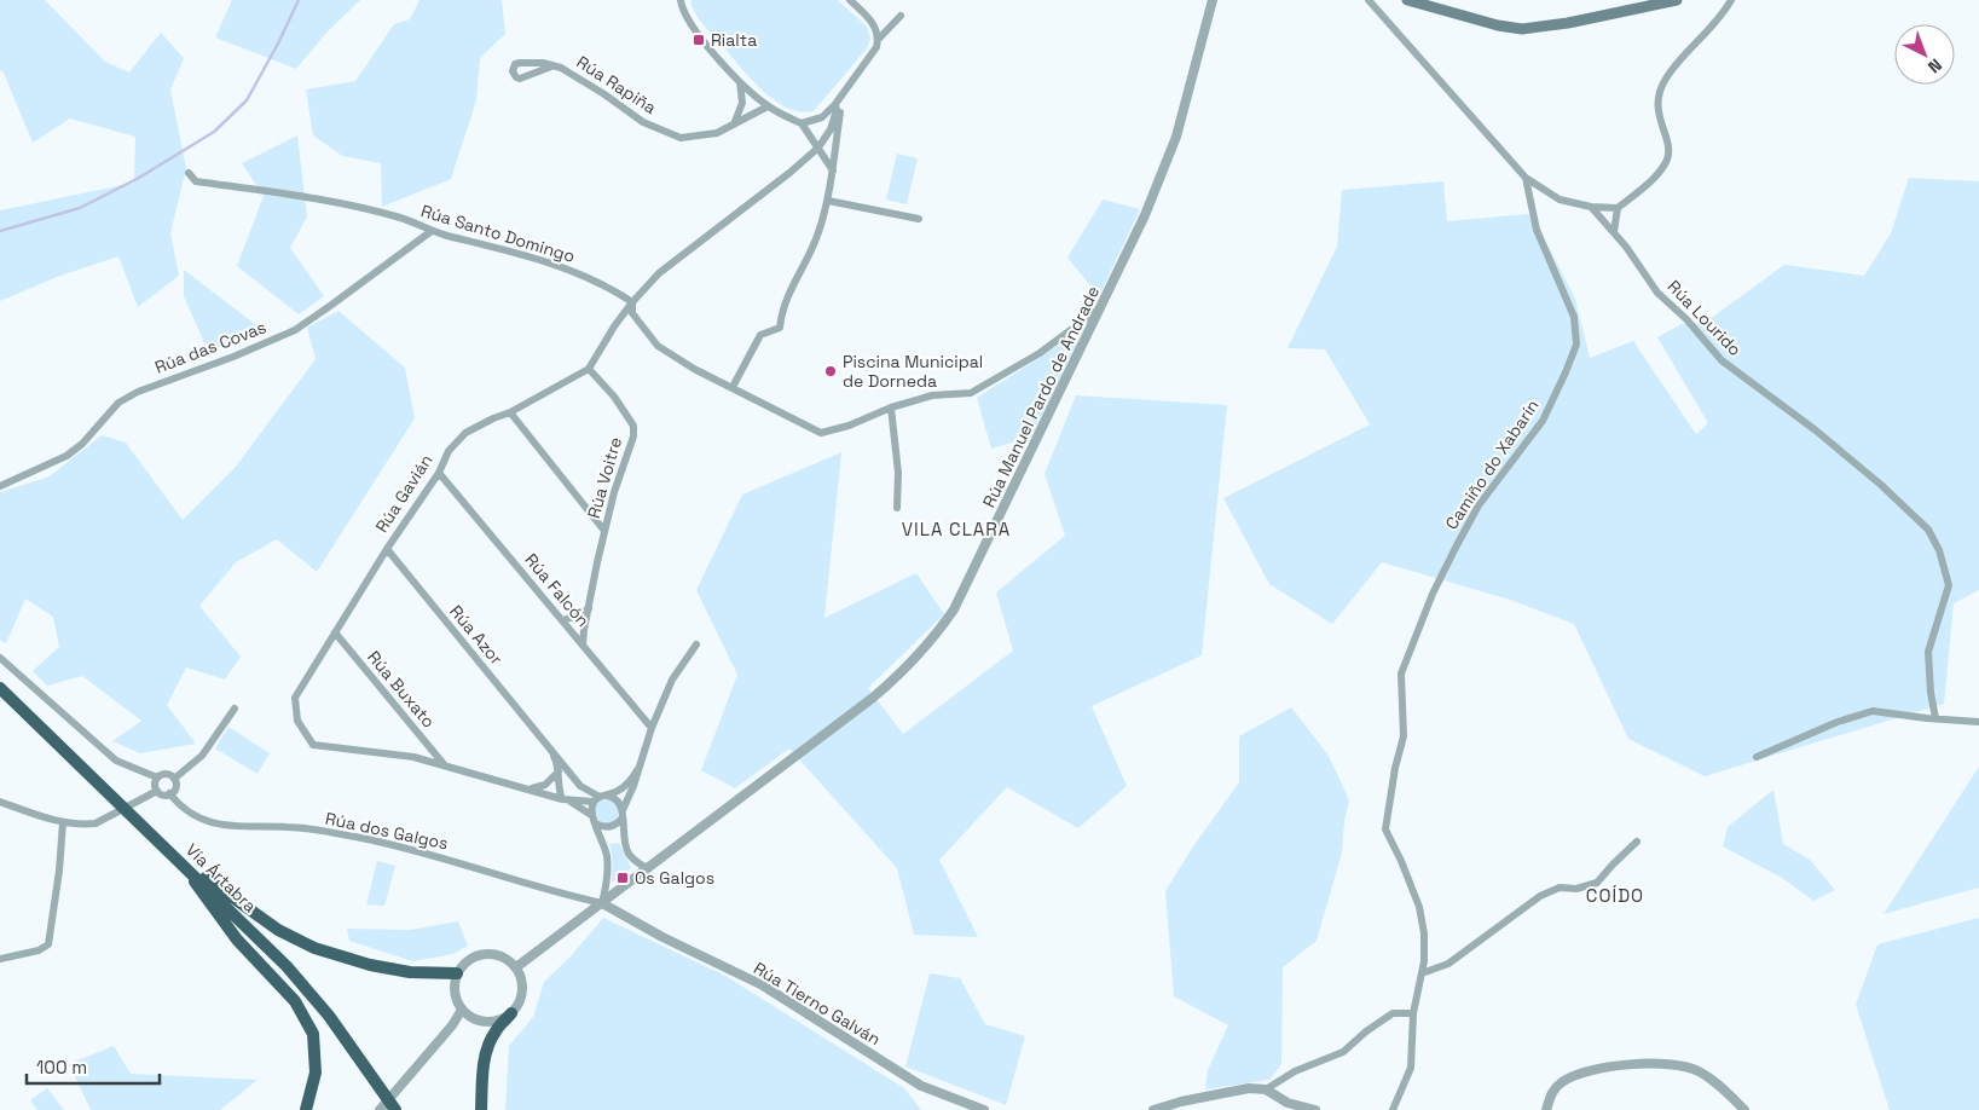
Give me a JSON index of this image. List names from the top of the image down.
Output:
{
  "streets": {
    "highway": ["Vía Ártabra"],
    "street": [
      "Rúa Rapiña",
      "Rúa Santo Domingo",
      "Rúa Lourido",
      "Rúa das Covas",
      "Rúa Manuel Pardo de Andrade",
      "Camiño do Xabarín",
      "Rúa Voitre",
      "Rúa Gavián",
      "Rúa Falcón",
      "Rúa Azor",
      "Rúa Buxato",
      "Rúa dos Galgos",
      "Rúa Tierno Galván"
    ]
  },
  "crossings": [
    ["Rúa Santo Domingo", "Rúa das Covas"],
    ["Rúa Manuel Pardo de Andrade", "Rúa dos Galgos"],
    ["Rúa Manuel Pardo de Andrade", "Rúa Tierno Galván"],
    ["Rúa Voitre", "Rúa Gavián"],
    ["Rúa Voitre", "Rúa Falcón"],
    ["Rúa Gavián", "Rúa Falcón"],
    ["Rúa Gavián", "Rúa Azor"],
    ["Rúa Gavián", "Rúa Buxato"],
    ["Rúa dos Galgos", "Rúa Tierno Galván"]
  ],
  "districts": ["VILA CLARA", "COÍDO"],
  "places": {
    "transit": ["Rialta", "Os Galgos"],
    "other": ["Piscina Municipal de Dorneda"]
  },
  "scale_bar": "100 m",
  "north": "bottom right"
}
